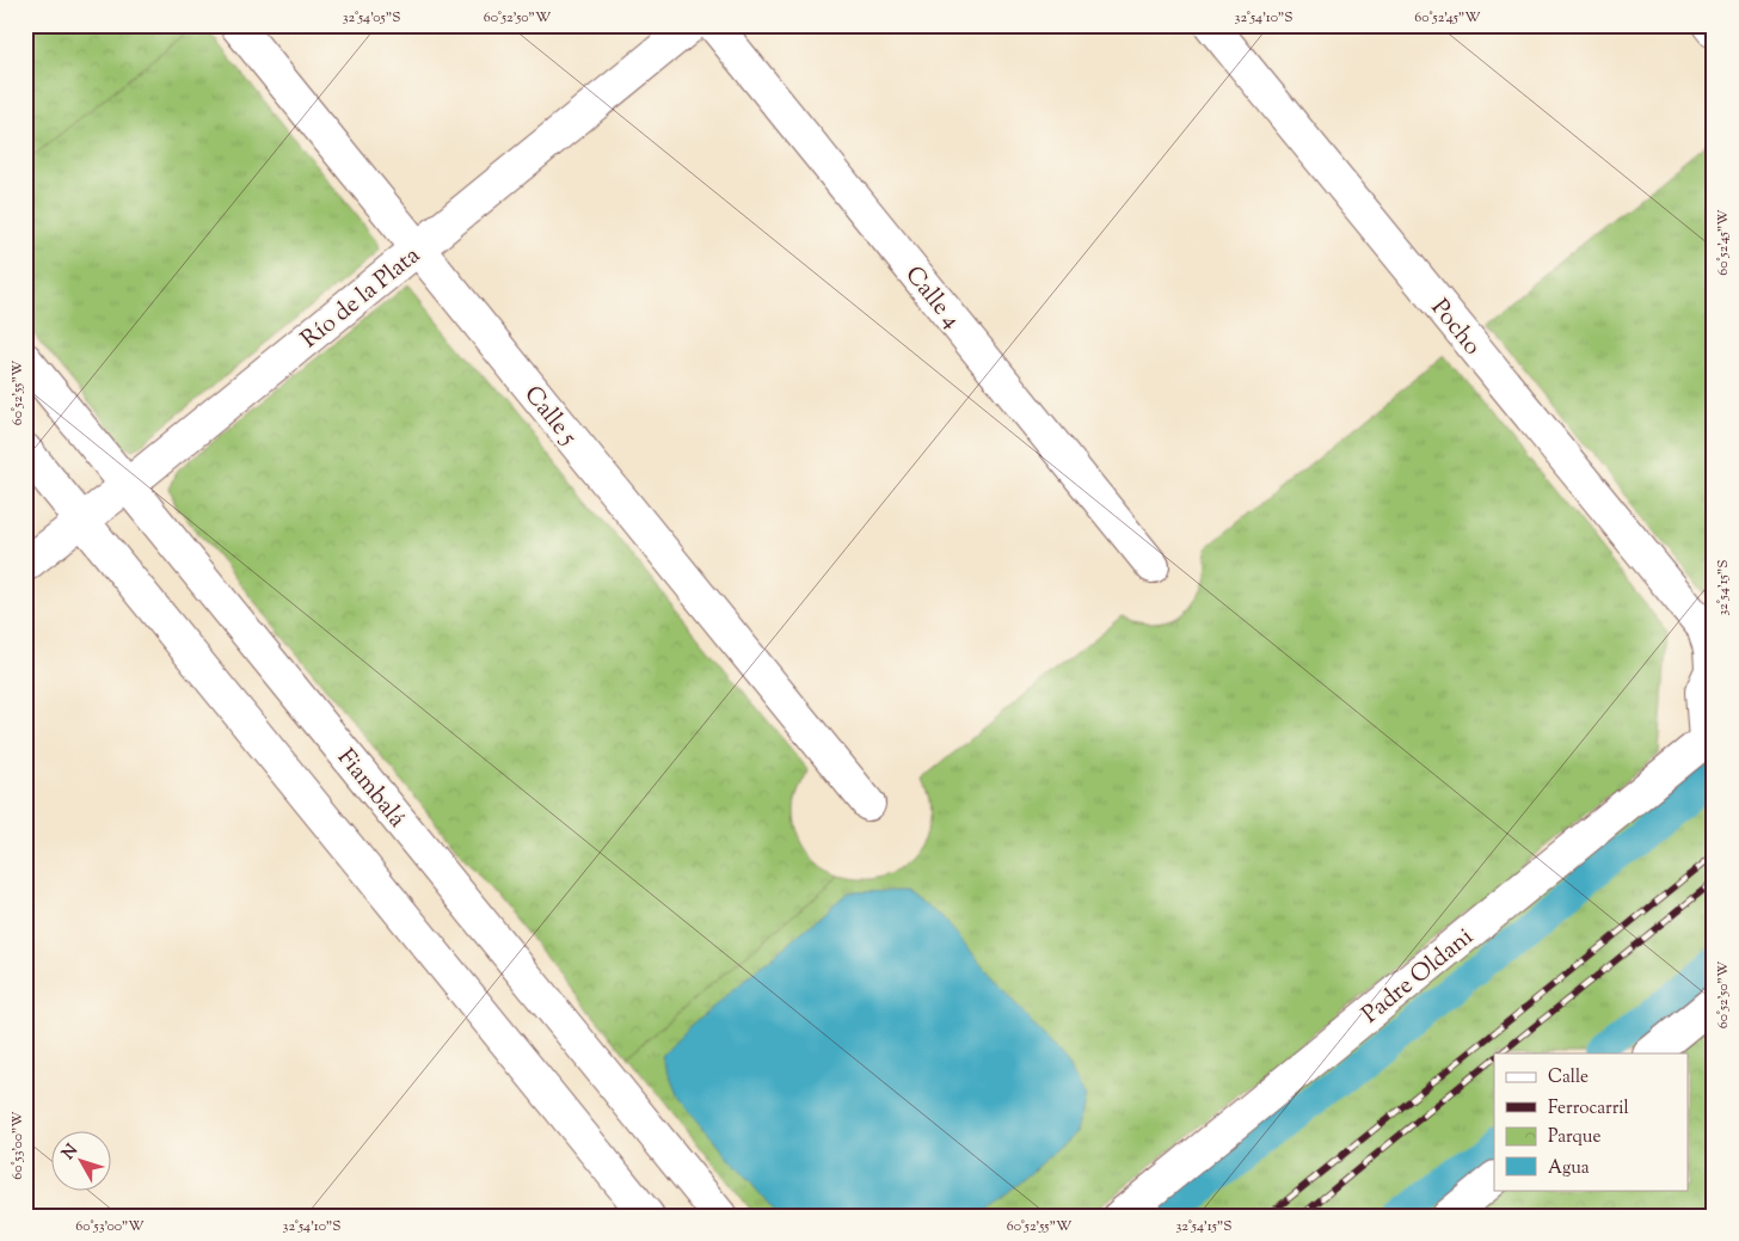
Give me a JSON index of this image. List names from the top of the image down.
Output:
{
  "streets": {
    "street": [
      "Río de la Plata",
      "Calle 4",
      "Pocho",
      "Calle 5",
      "Fiambalá",
      "Padre Oldani"
    ]
  },
  "crossings": [
    ["Río de la Plata", "Calle 5"],
    ["Río de la Plata", "Fiambalá"],
    ["Pocho", "Padre Oldani"]
  ],
  "legend": [
    "Calle",
    "Ferrocarril",
    "Parque",
    "Agua"
  ],
  "north": "top left",
  "coordinates": [
    "32°54'05\"S",
    "60°52'50\"W",
    "32°54'10\"S",
    "60°52'45\"W",
    "60°52'55\"W",
    "32°54'15\"S",
    "60°53'00\"W"
  ]
}
